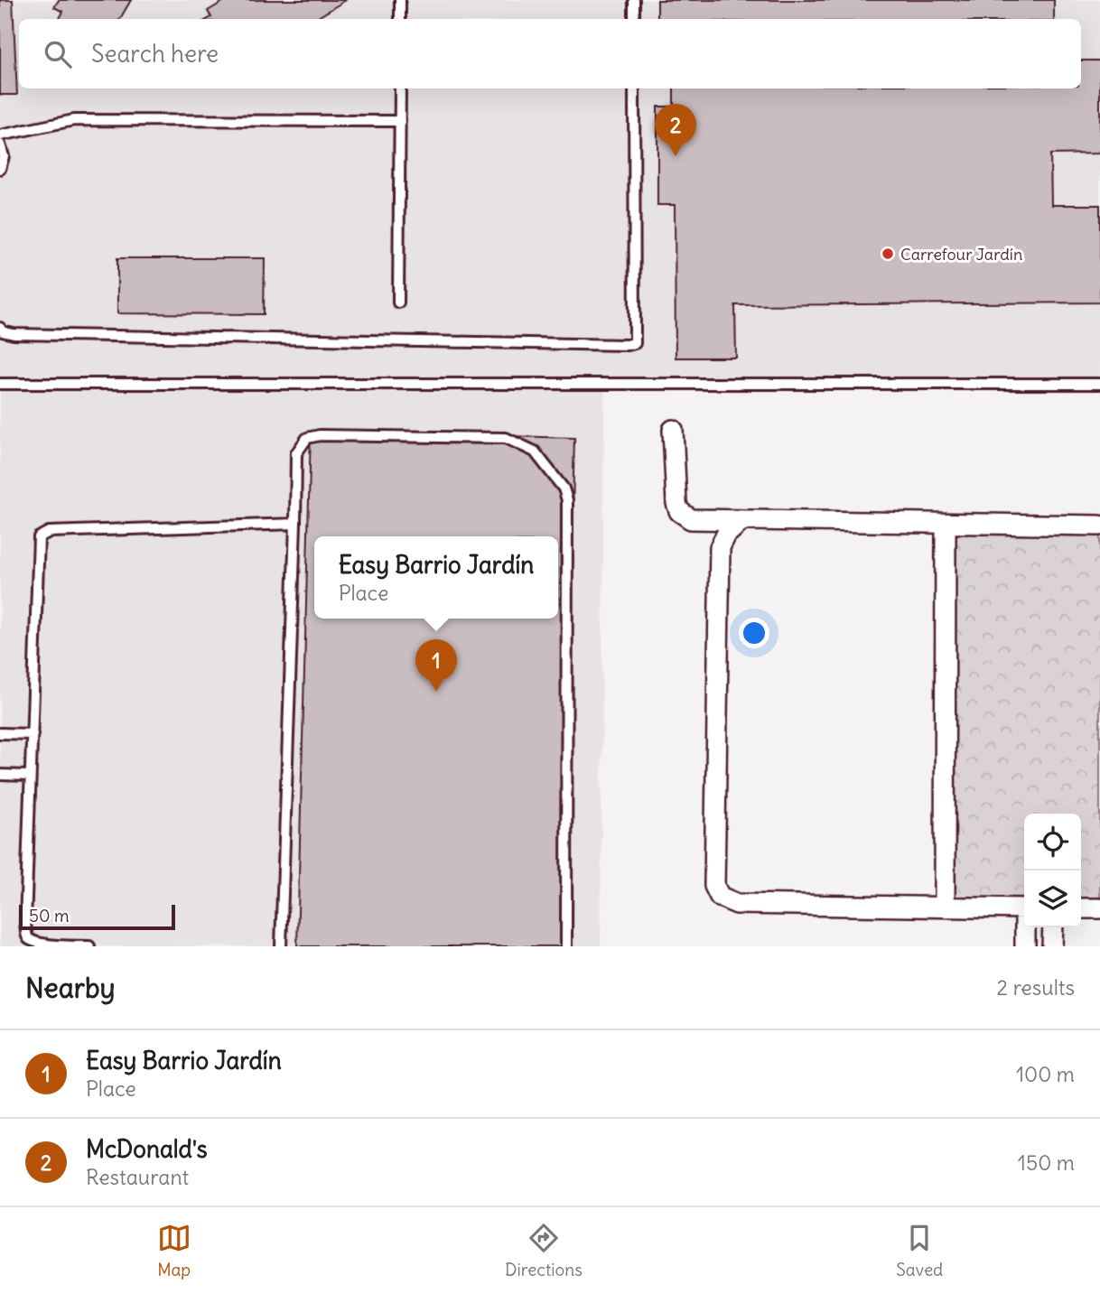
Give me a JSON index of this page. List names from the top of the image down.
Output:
{
  "places": ["Carrefour Jardín"],
  "scale_bar": "50 m",
  "page": {
    "search": "Search here",
    "pins": ["2", "1"],
    "popup": ["Easy Barrio Jardín", "Place"],
    "scale": "50 m",
    "heading": ["Nearby", "2 results"],
    "list": [
      {
        "mark": "1",
        "name": "Easy Barrio Jardín",
        "note": "Place",
        "value": "100 m"
      },
      {
        "mark": "2",
        "name": "McDonald's",
        "note": "Restaurant",
        "value": "150 m"
      }
    ],
    "nav": ["Map", "Directions", "Saved"]
  }
}
